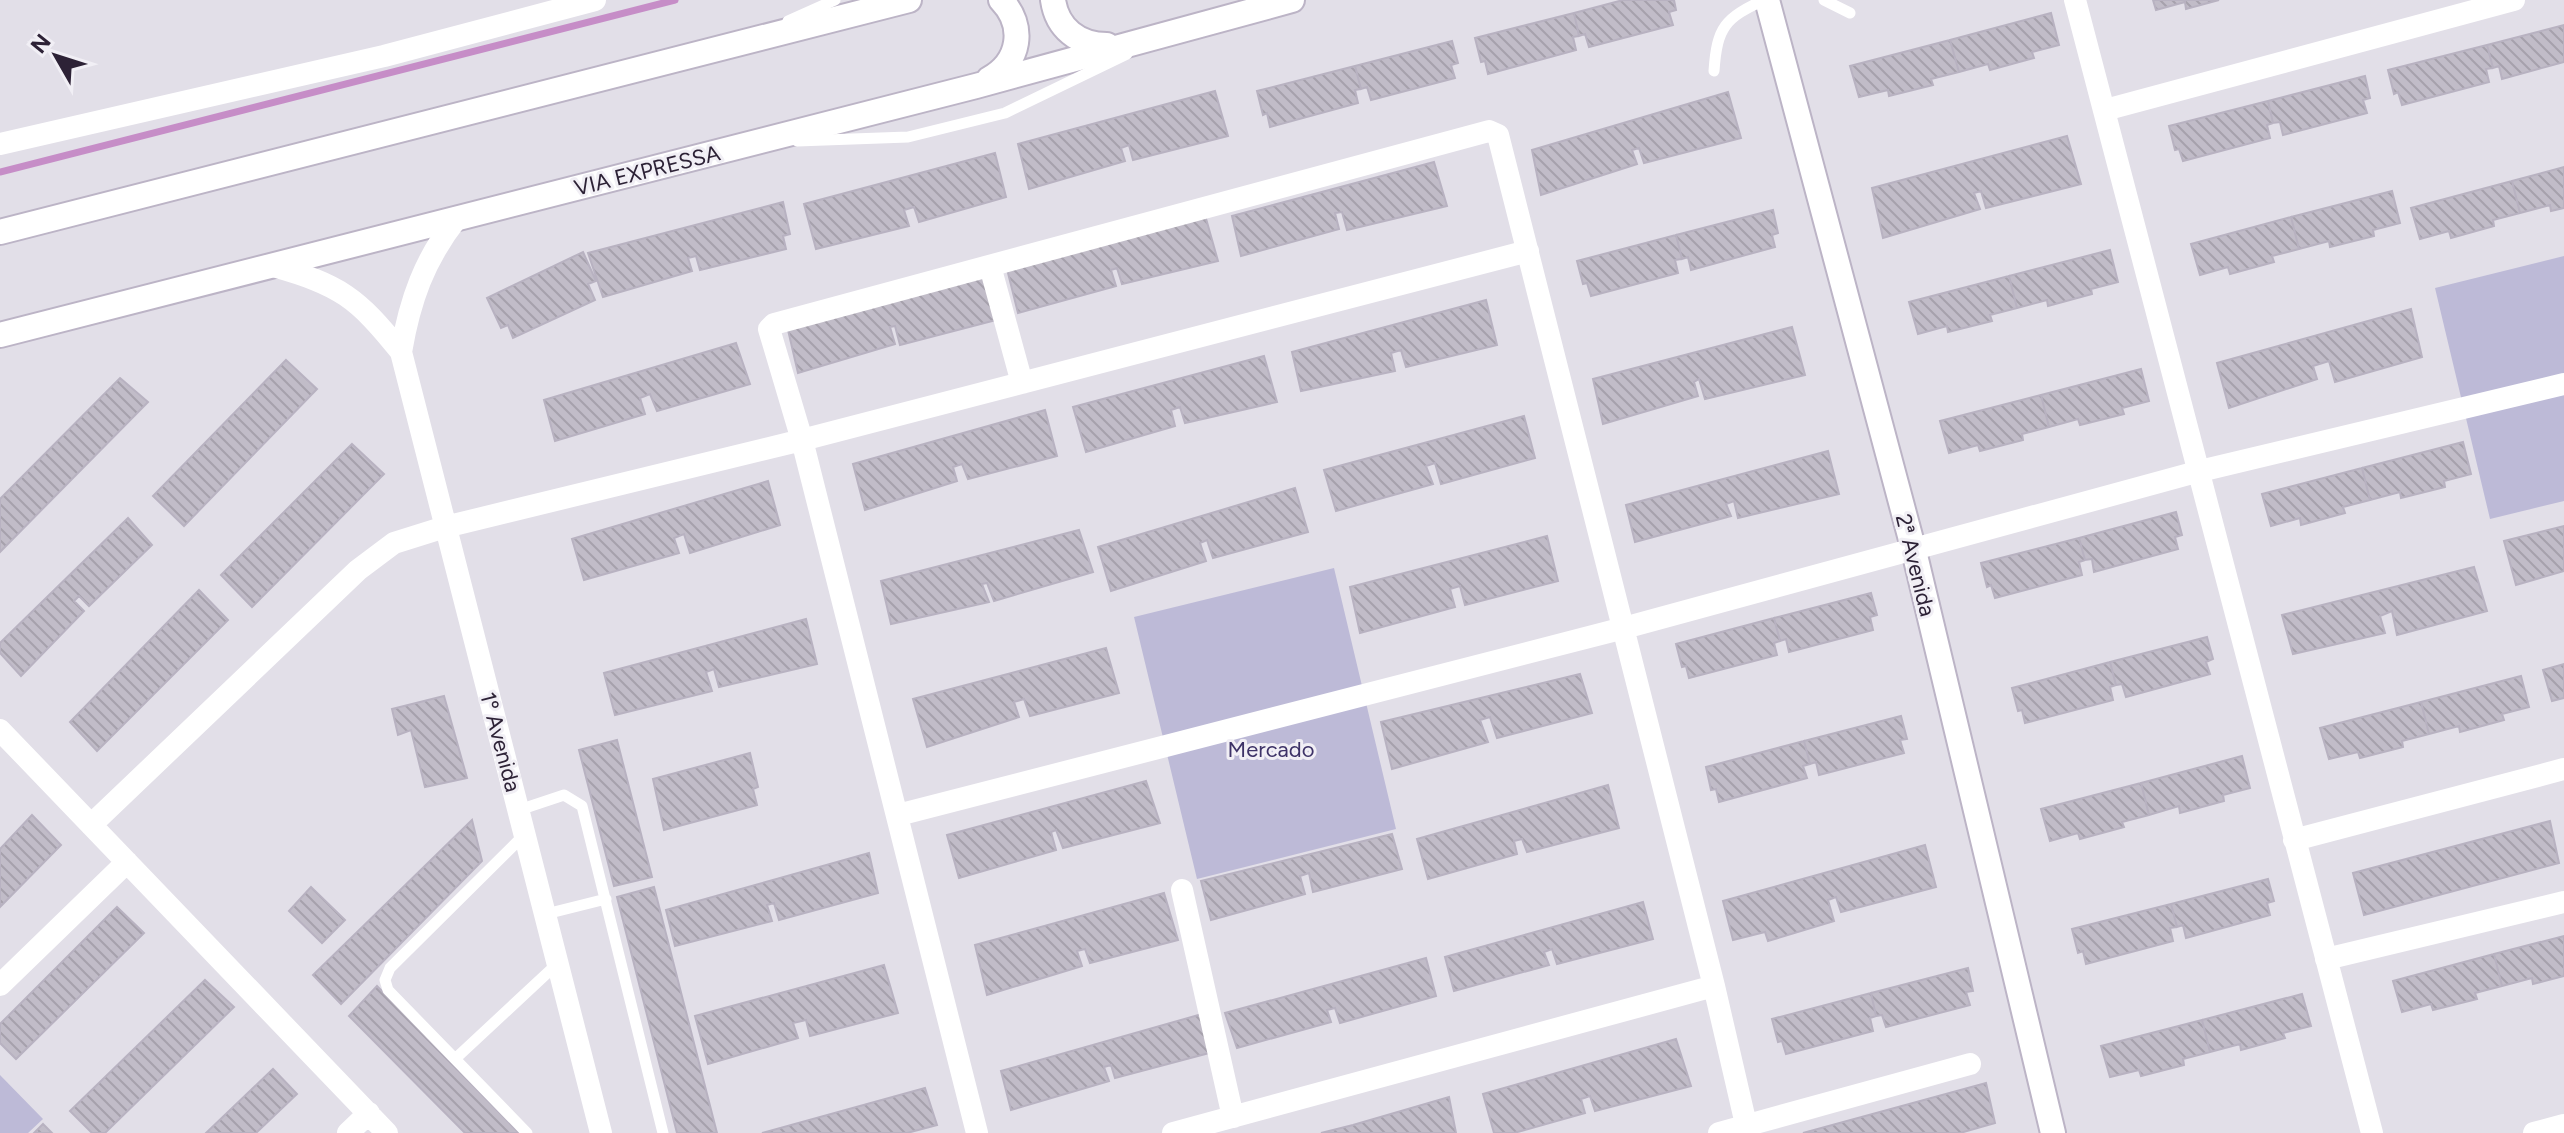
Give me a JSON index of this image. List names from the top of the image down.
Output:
{
  "streets": {
    "main road": ["VIA EXPRESSA", "2ª Avenida"],
    "street": ["1º Avenida"]
  },
  "parks": ["Mercado"],
  "north": "top left"
}
